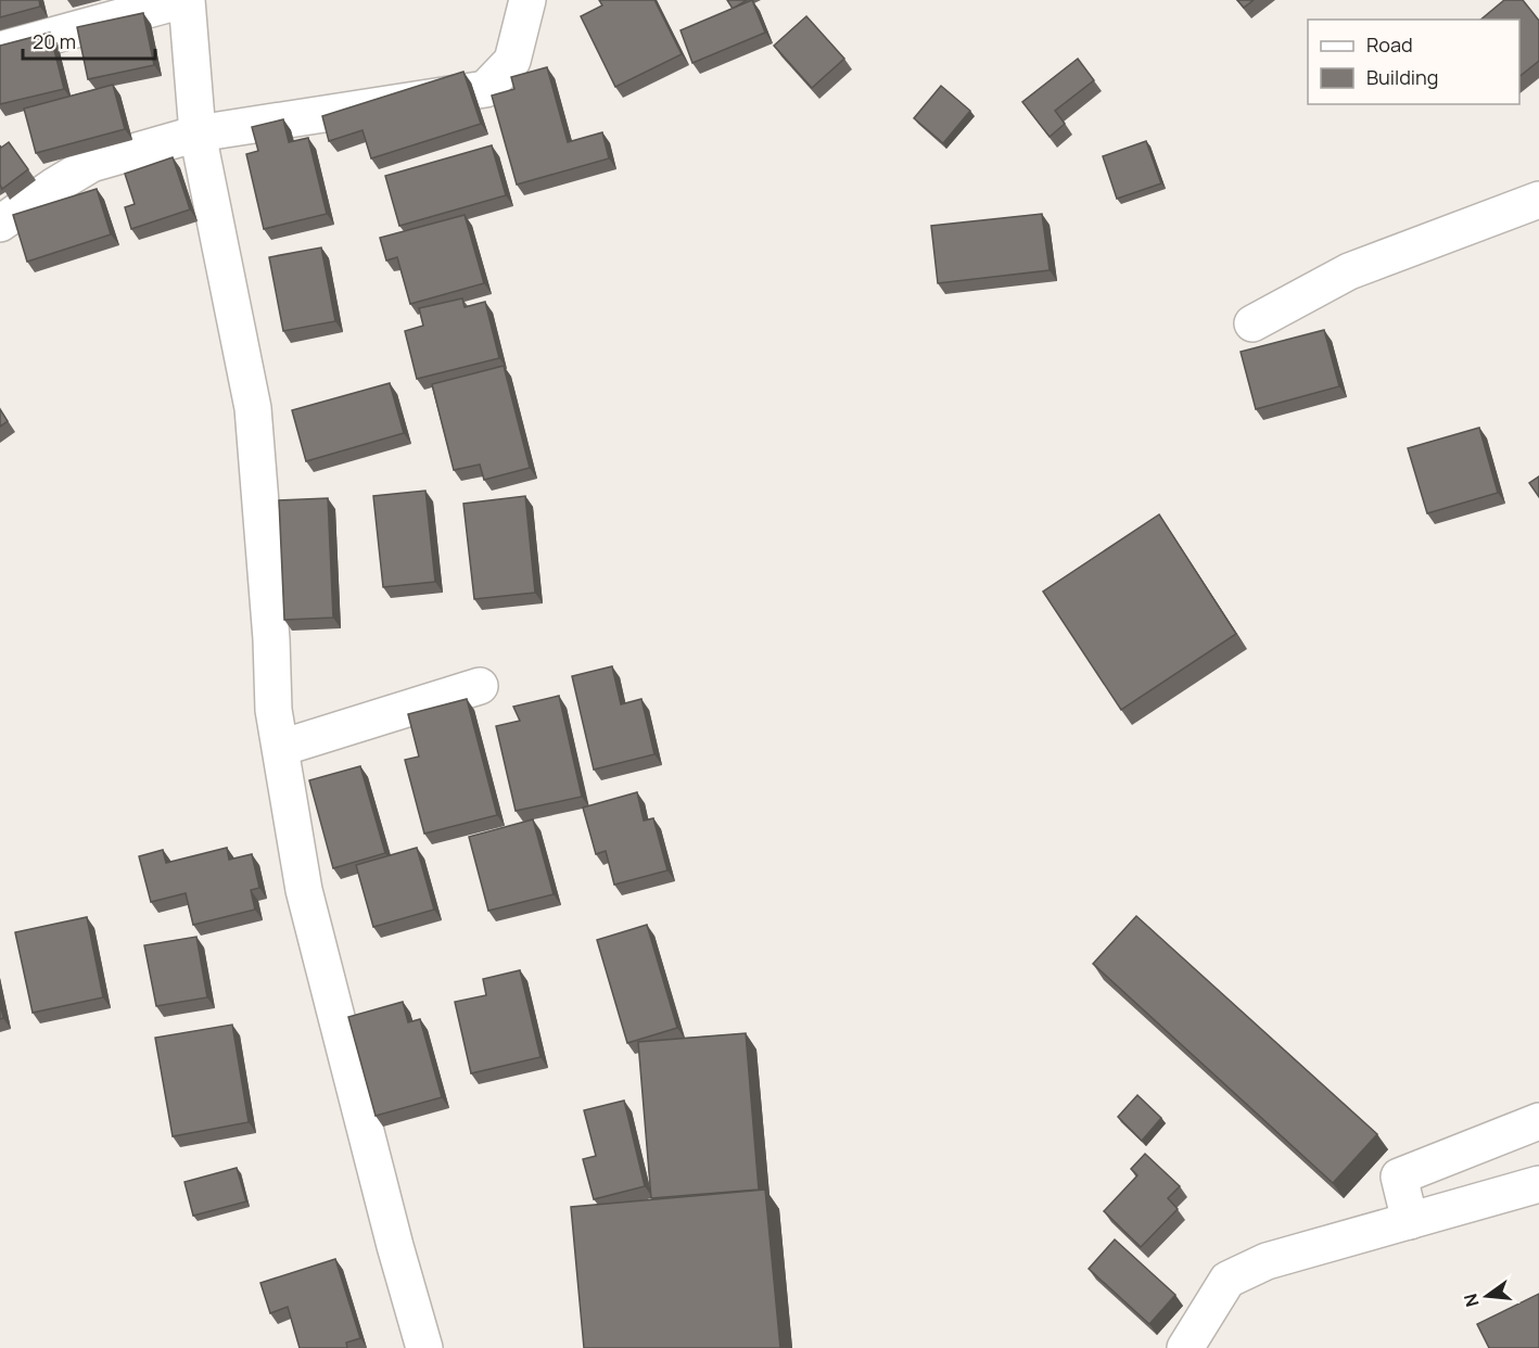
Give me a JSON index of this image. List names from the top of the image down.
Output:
{
  "legend": ["Road", "Building"],
  "scale_bar": "20 m",
  "north": "left"
}
